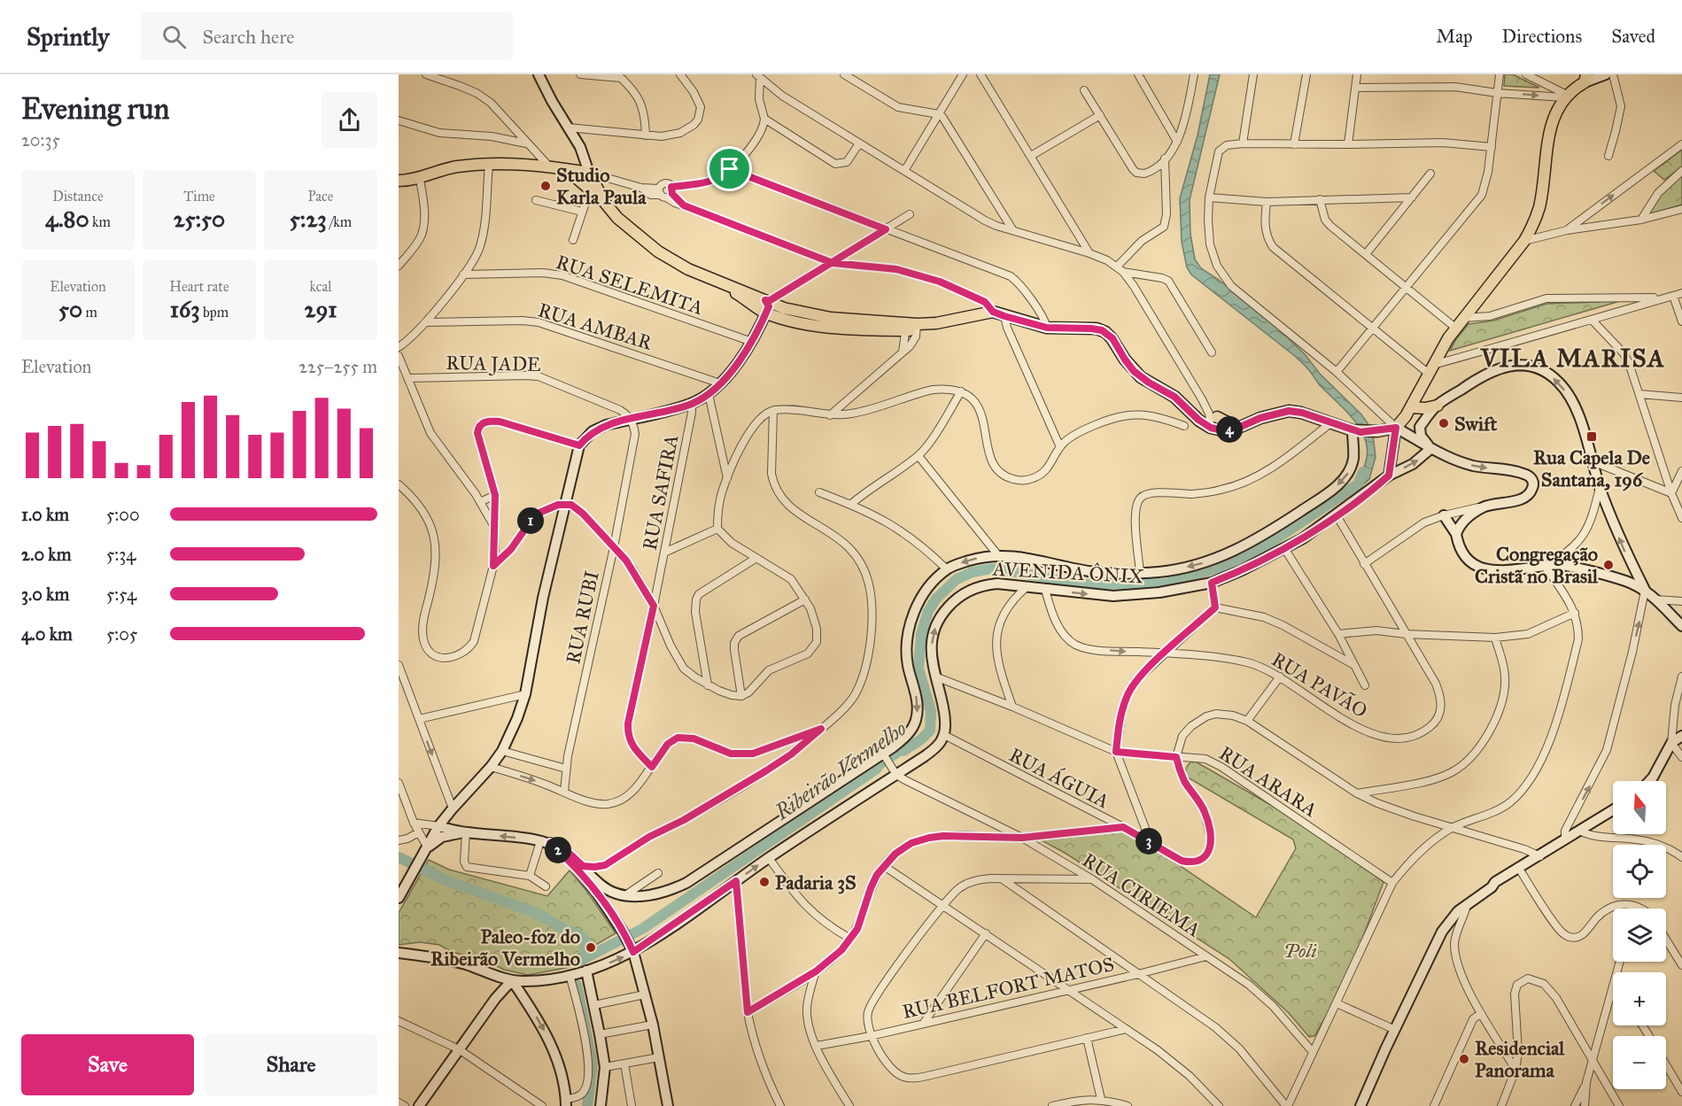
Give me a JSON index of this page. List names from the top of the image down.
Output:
{
  "streets": {
    "main road": ["AVENIDA ÔNIX"],
    "street": [
      "RUA SELEMITA",
      "RUA AMBAR",
      "RUA JADE",
      "RUA SAFIRA",
      "RUA RUBI",
      "RUA PAVÃO",
      "RUA ÁGUIA",
      "RUA ARARA",
      "RUA CIRIEMA",
      "RUA BELFORT MATOS"
    ]
  },
  "crossings": [
    ["RUA JADE", "RUA RUBI"],
    ["AVENIDA ÔNIX", "RUA PAVÃO"],
    ["AVENIDA ÔNIX", "RUA ÁGUIA"],
    ["AVENIDA ÔNIX", "RUA ARARA"],
    ["AVENIDA ÔNIX", "RUA CIRIEMA"],
    ["RUA ÁGUIA", "RUA ARARA"],
    ["RUA CIRIEMA", "RUA BELFORT MATOS"]
  ],
  "districts": ["VILA MARISA"],
  "water": ["Ribeirão Vermelho"],
  "parks": ["Poli"],
  "places": {
    "other": [
      "Studio Karla Paula",
      "Swift",
      "Congregação Cristã no Brasil",
      "Padaria 3S",
      "Paleo-foz do Ribeirão Vermelho",
      "Residencial Panorama"
    ],
    "transit": ["Rua Capela De Santana, 196"]
  },
  "north": "top",
  "page": {
    "header": "Sprintly",
    "search": "Search here",
    "nav": ["Map", "Directions", "Saved"],
    "heading": ["Evening run", "20:35"],
    "stats": [
      ["Distance", "4.80 km"],
      ["Time", "25:50"],
      ["Pace", "5:23 /km"],
      ["Elevation", "50 m"],
      ["Heart rate", "163 bpm"],
      ["kcal", "291"]
    ],
    "chart": ["Elevation", "225–255 m"],
    "pins": [
      "4",
      "1",
      "3",
      "2"
    ],
    "list": [
      {
        "name": "1.0 km",
        "note": "5:00"
      },
      {
        "name": "2.0 km",
        "note": "5:34"
      },
      {
        "name": "3.0 km",
        "note": "5:54"
      },
      {
        "name": "4.0 km",
        "note": "5:05"
      }
    ],
    "map_buttons": ["+", "−"],
    "buttons": ["Save", "Share"]
  }
}
